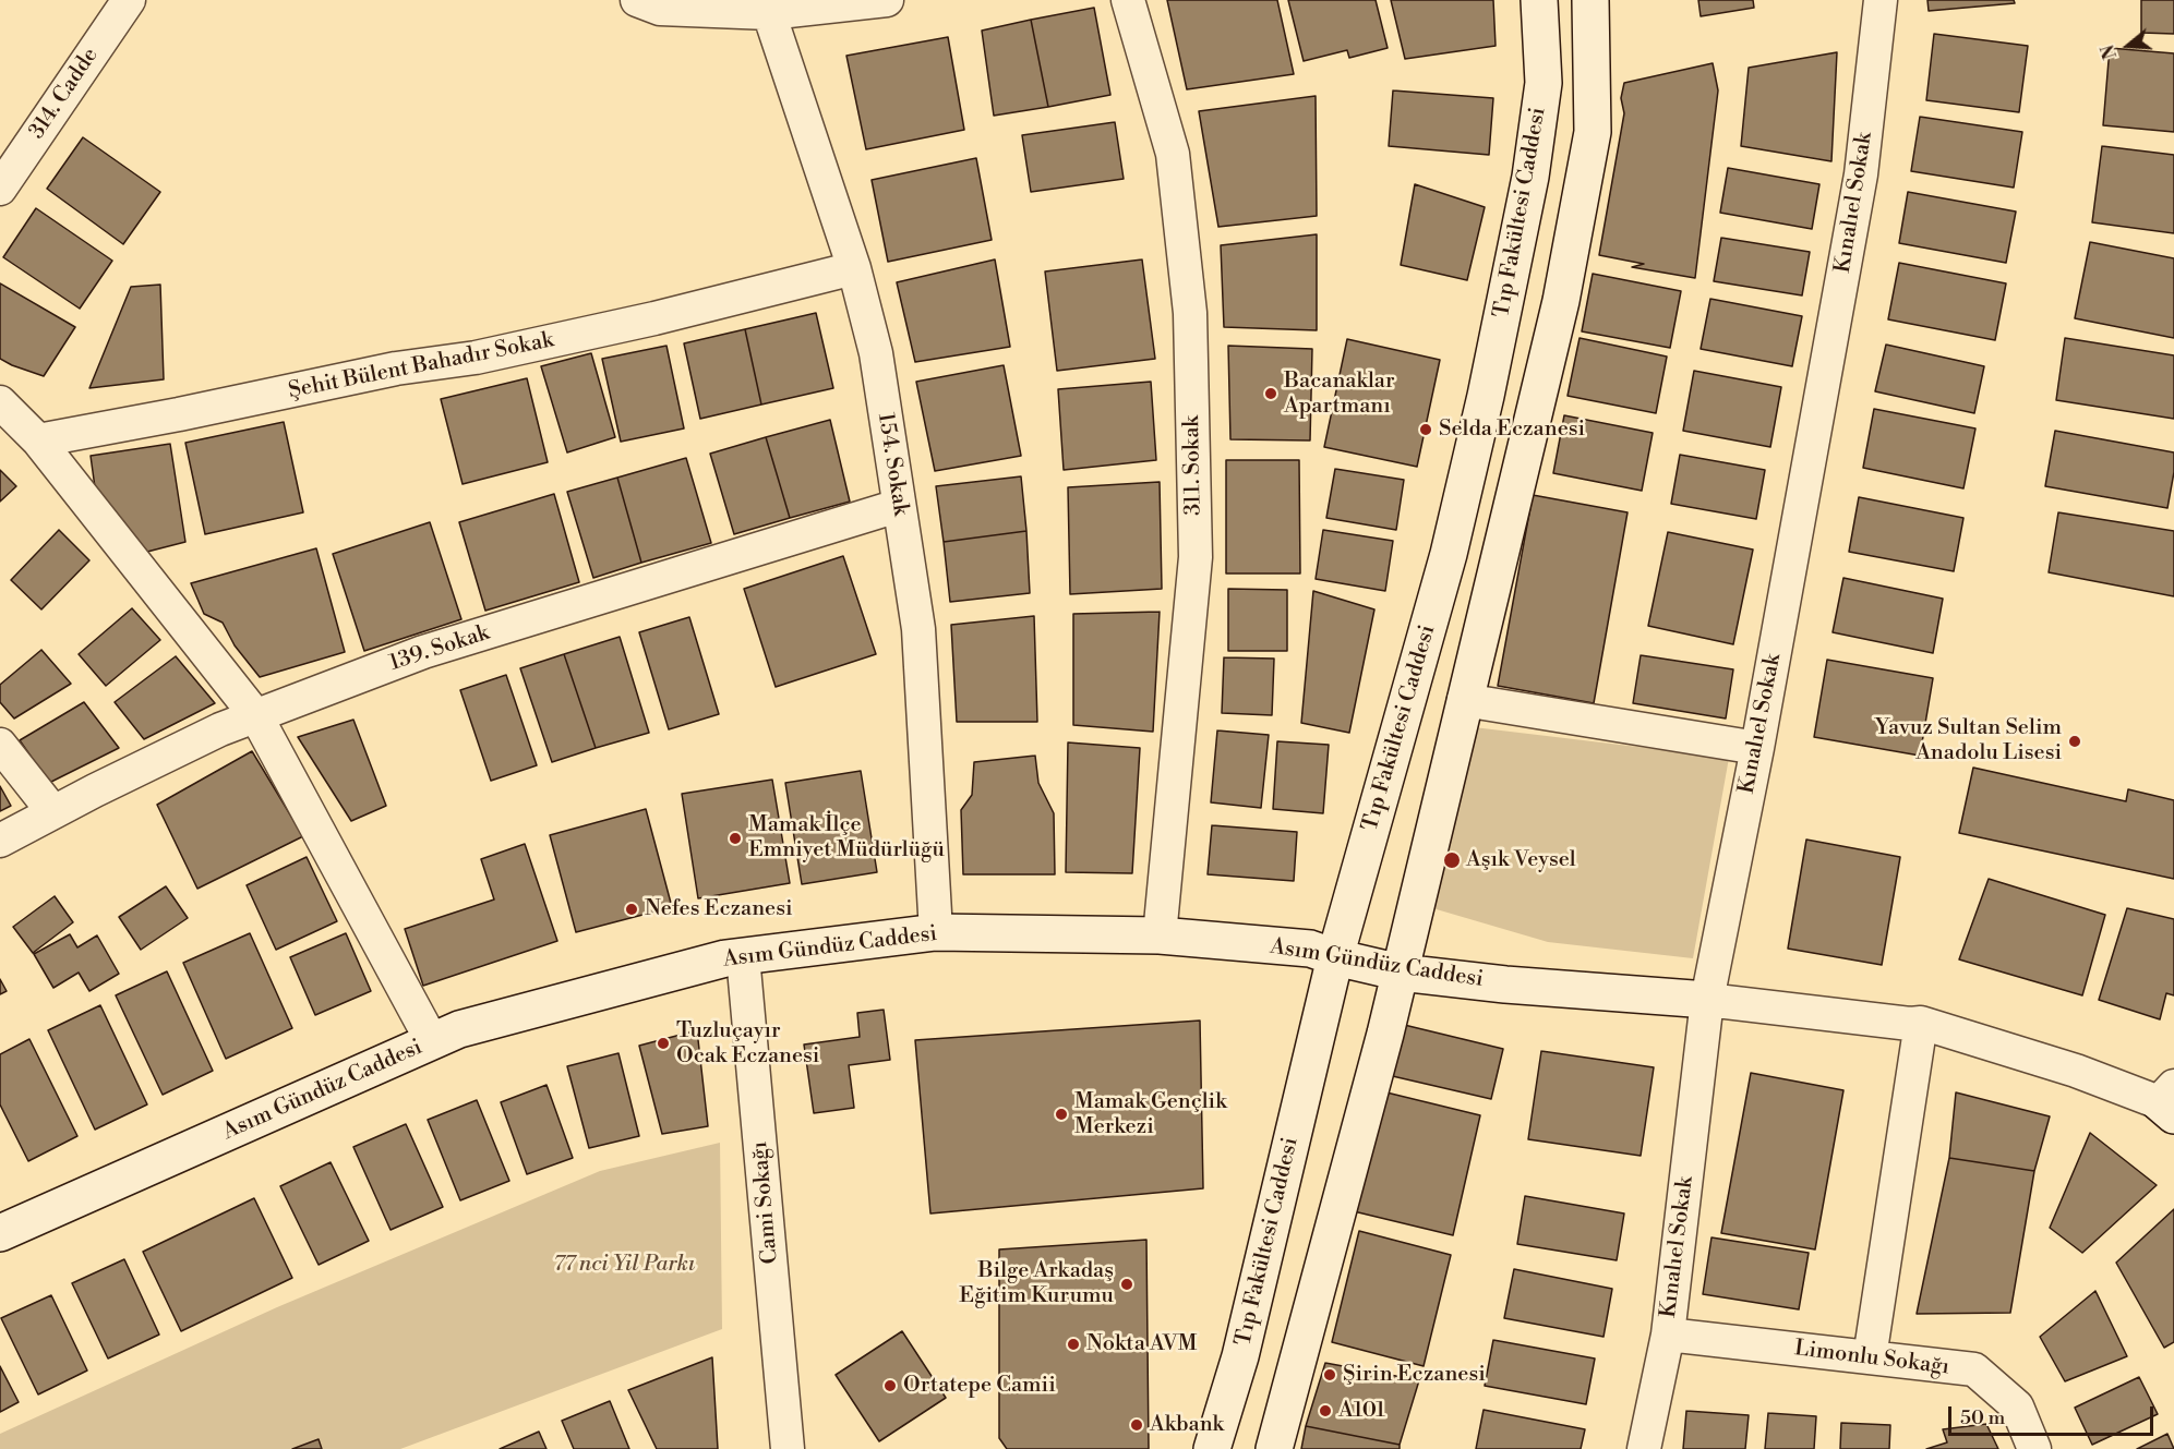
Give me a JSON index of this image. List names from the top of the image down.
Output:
{
  "streets": {
    "main road": ["Tıp Fakültesi Caddesi", "Asım Gündüz Caddesi"],
    "street": [
      "314. Cadde",
      "Kınalıel Sokak",
      "Şehit Bülent Bahadır Sokak",
      "154. Sokak",
      "311. Sokak",
      "139. Sokak",
      "Cami Sokağı",
      "Limonlu Sokağı"
    ]
  },
  "crossings": [
    ["Kınalıel Sokak", "Asım Gündüz Caddesi"],
    ["Kınalıel Sokak", "Limonlu Sokağı"],
    ["Tıp Fakültesi Caddesi", "Asım Gündüz Caddesi"],
    ["Şehit Bülent Bahadır Sokak", "154. Sokak"],
    ["154. Sokak", "139. Sokak"],
    ["154. Sokak", "Asım Gündüz Caddesi"],
    ["311. Sokak", "Asım Gündüz Caddesi"],
    ["Asım Gündüz Caddesi", "Cami Sokağı"]
  ],
  "parks": ["77 nci Yil Parkı"],
  "places": [
    "Bacanaklar Apartmanı",
    "Selda Eczanesi",
    "Yavuz Sultan Selim Anadolu Lisesi",
    "Mamak İlçe Emniyet Müdürlüğü",
    "Aşık Veysel",
    "Nefes Eczanesi",
    "Tuzluçayır Ocak Eczanesi",
    "Mamak Gençlik Merkezi",
    "Bilge Arkadaş Eğitim Kurumu",
    "Nokta AVM",
    "Şirin Eczanesi",
    "Ortatepe Camii",
    "A101",
    "Akbank"
  ],
  "scale_bar": "50 m",
  "north": "left"
}
